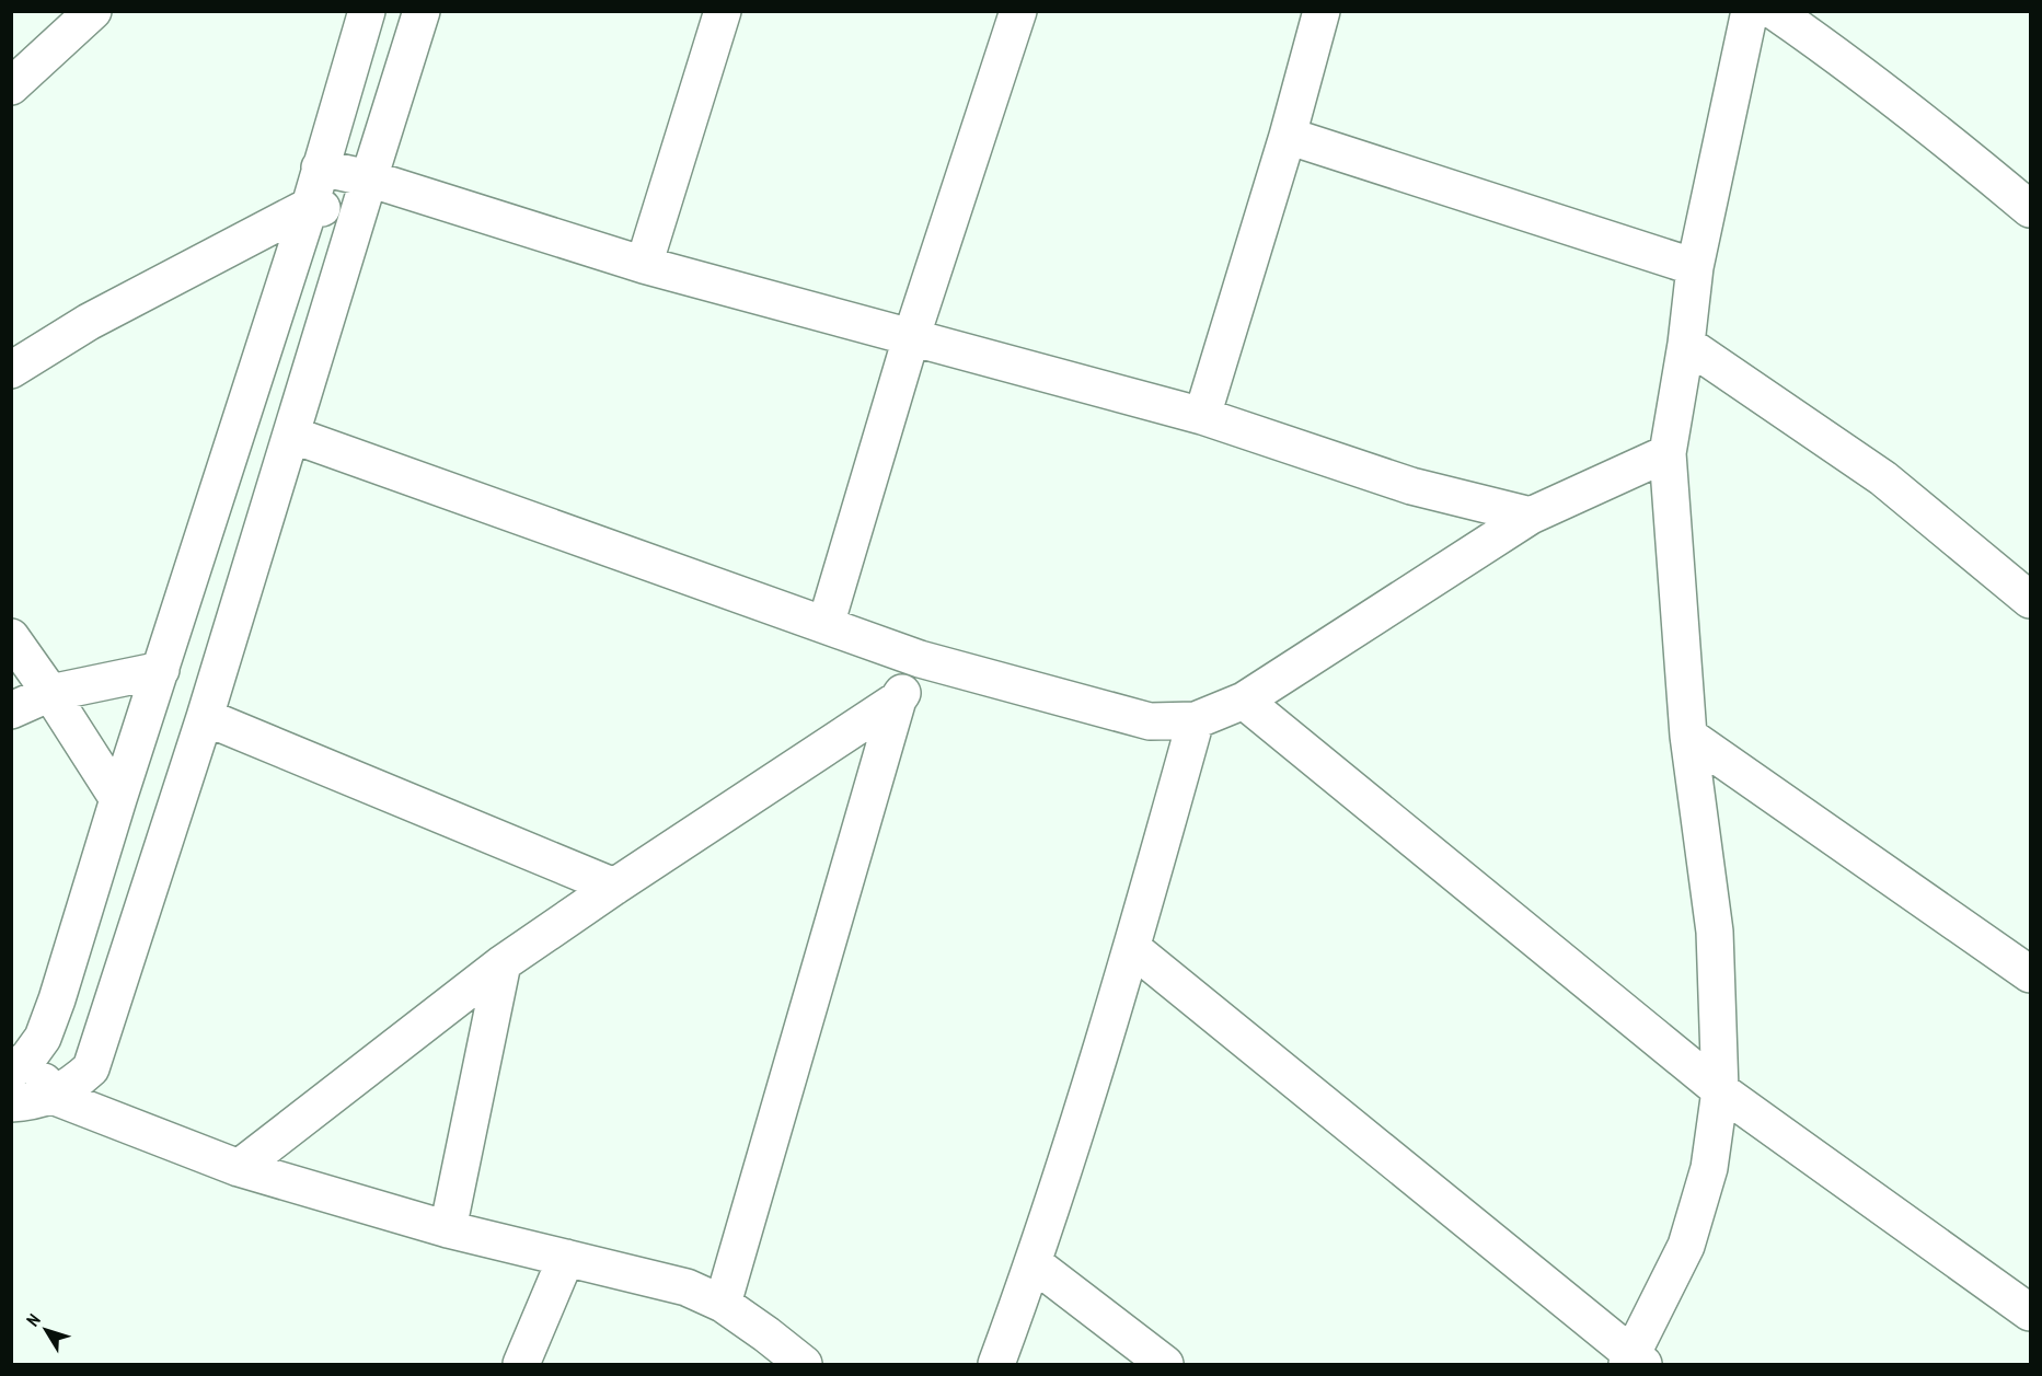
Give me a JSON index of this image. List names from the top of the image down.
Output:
{
  "north": "top left"
}
